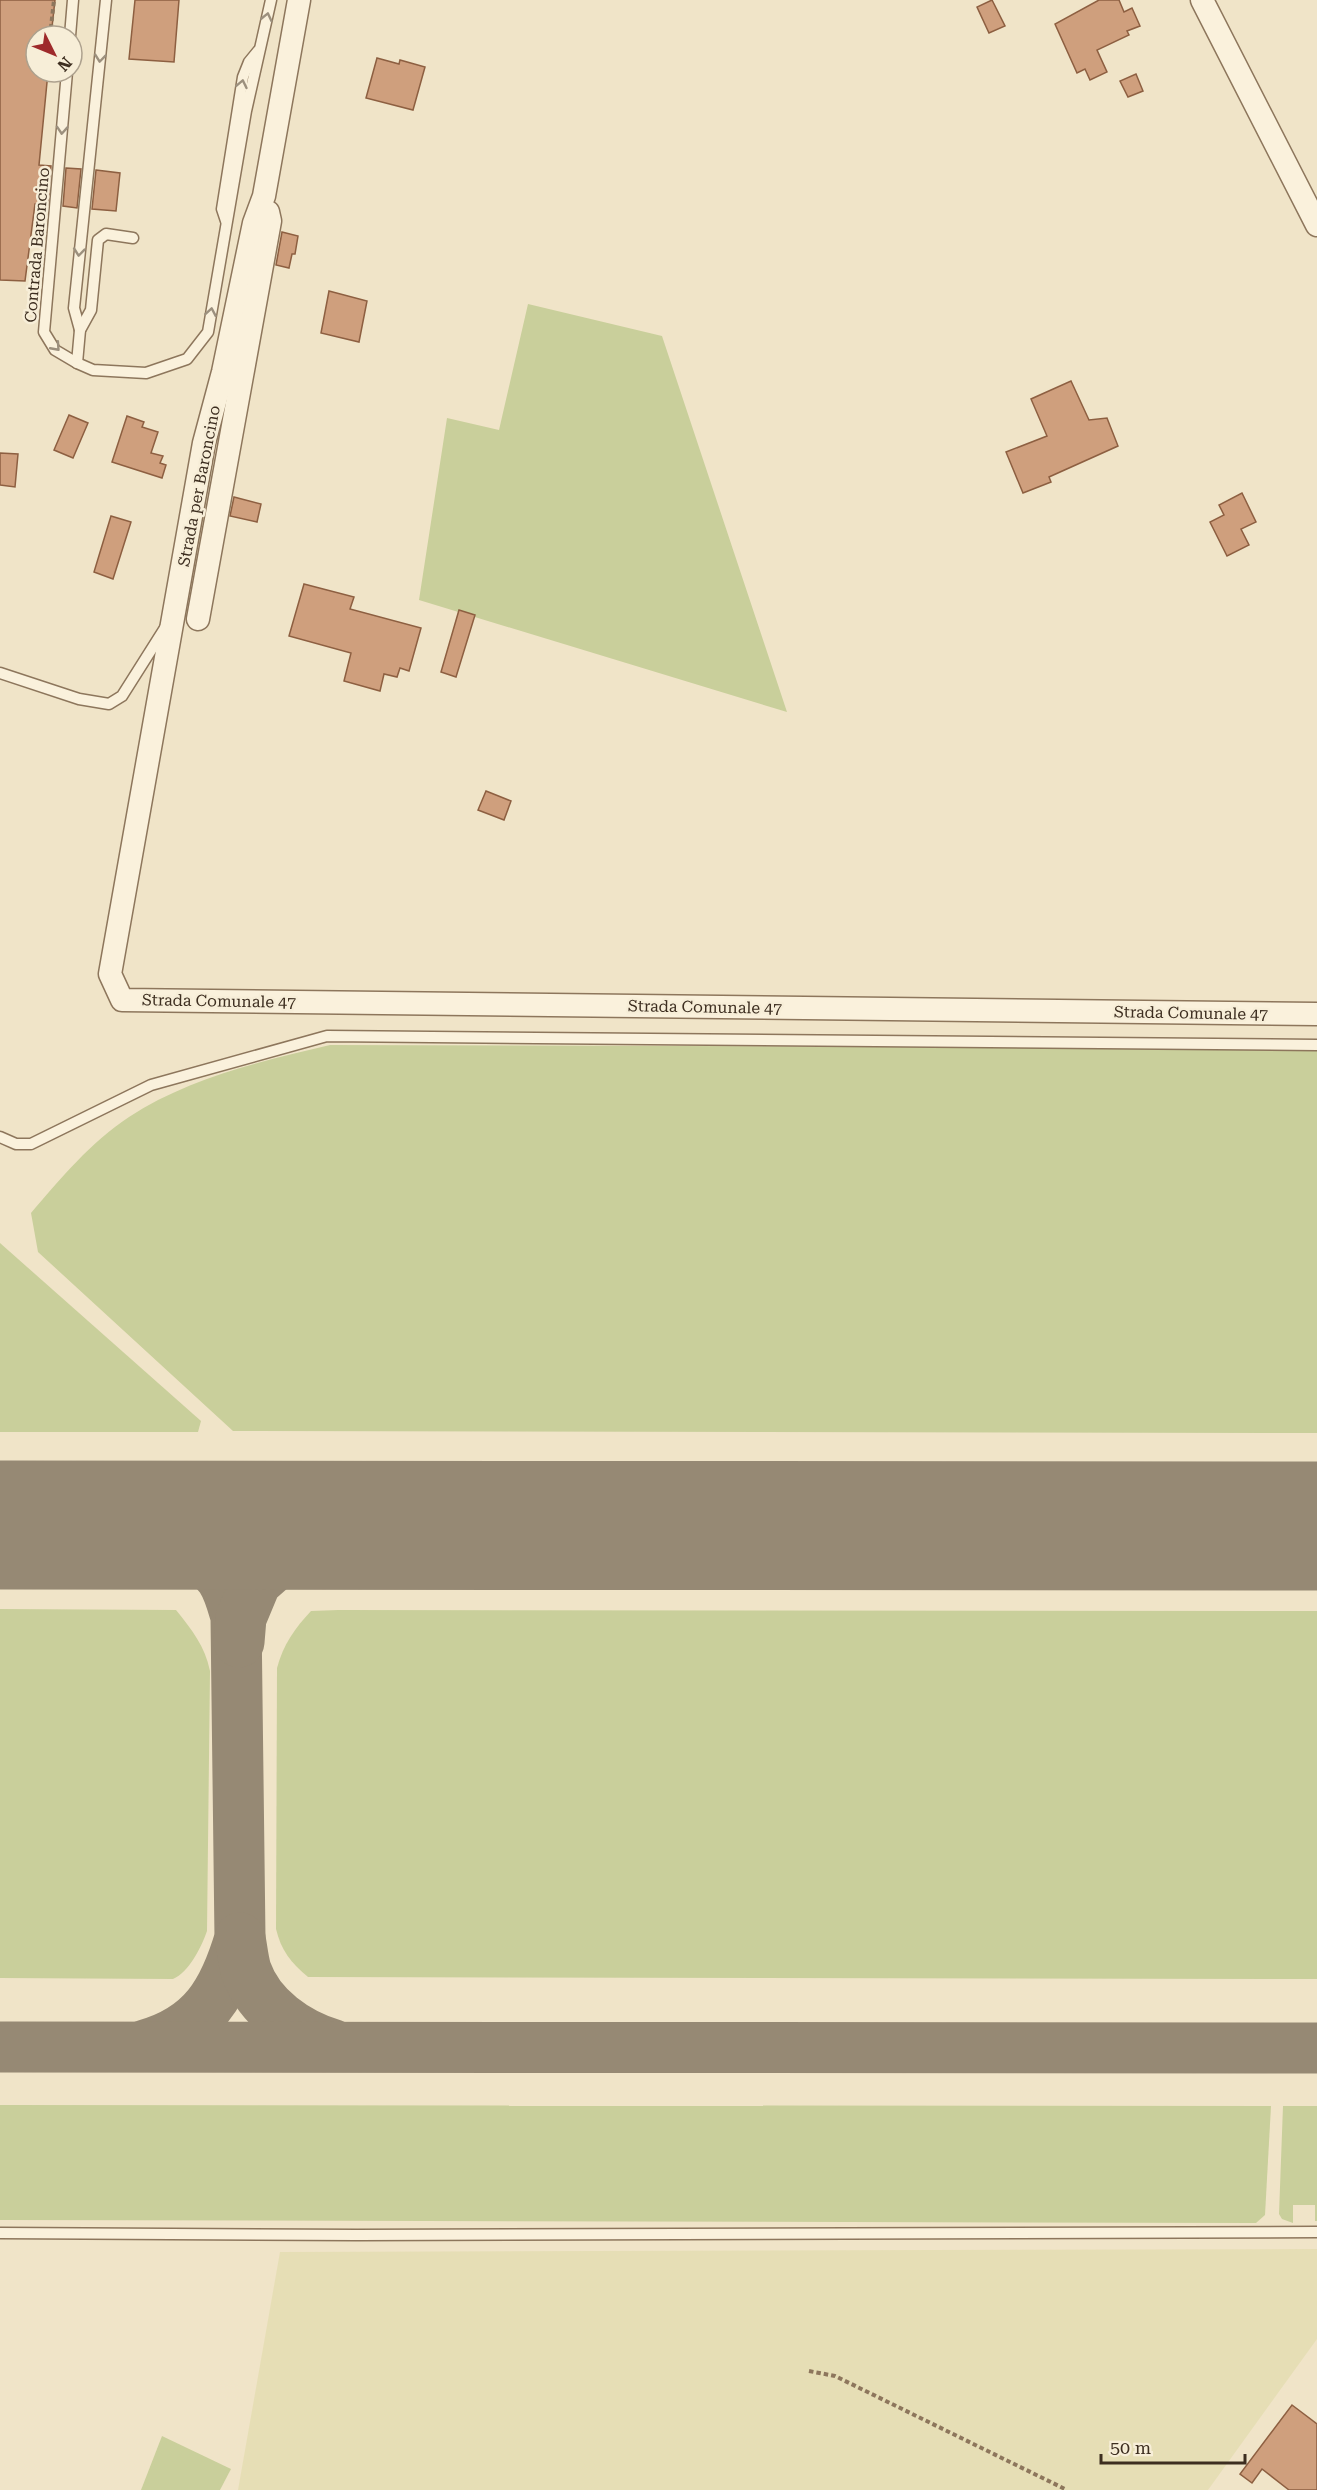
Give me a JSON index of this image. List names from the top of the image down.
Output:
{
  "streets": {
    "street": ["Strada per Baroncino", "Strada Comunale 47"],
    "lane": ["Contrada Baroncino"]
  },
  "crossings": [
    ["Strada per Baroncino", "Strada Comunale 47"]
  ],
  "scale_bar": "50 m",
  "north": "bottom right"
}
